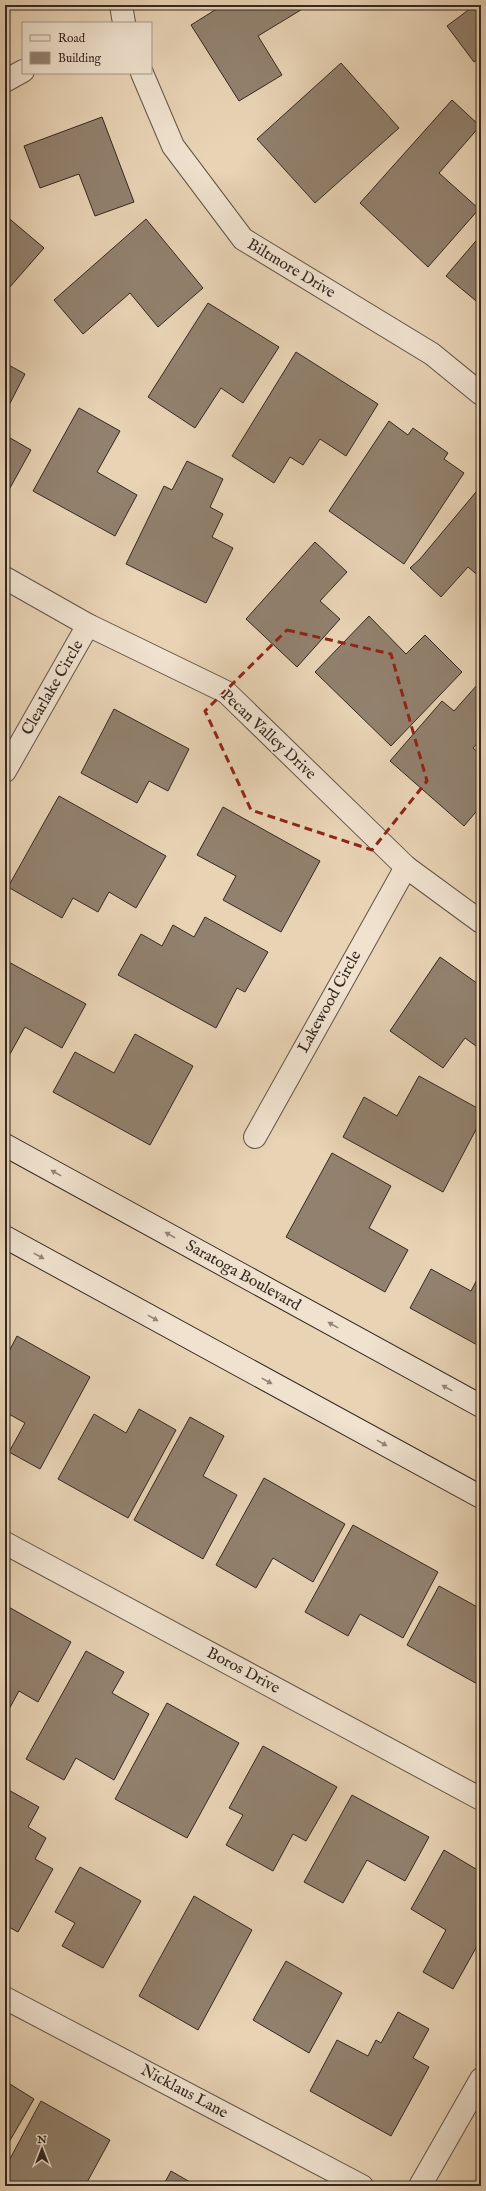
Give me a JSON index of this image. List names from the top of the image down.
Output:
{
  "streets": {
    "street": [
      "Biltmore Drive",
      "Clearlake Circle",
      "Pecan Valley Drive",
      "Lakewood Circle",
      "Saratoga Boulevard",
      "Boros Drive",
      "Nicklaus Lane"
    ]
  },
  "crossings": [
    ["Clearlake Circle", "Pecan Valley Drive"],
    ["Pecan Valley Drive", "Lakewood Circle"]
  ],
  "legend": ["Road", "Building"],
  "north": "top"
}
